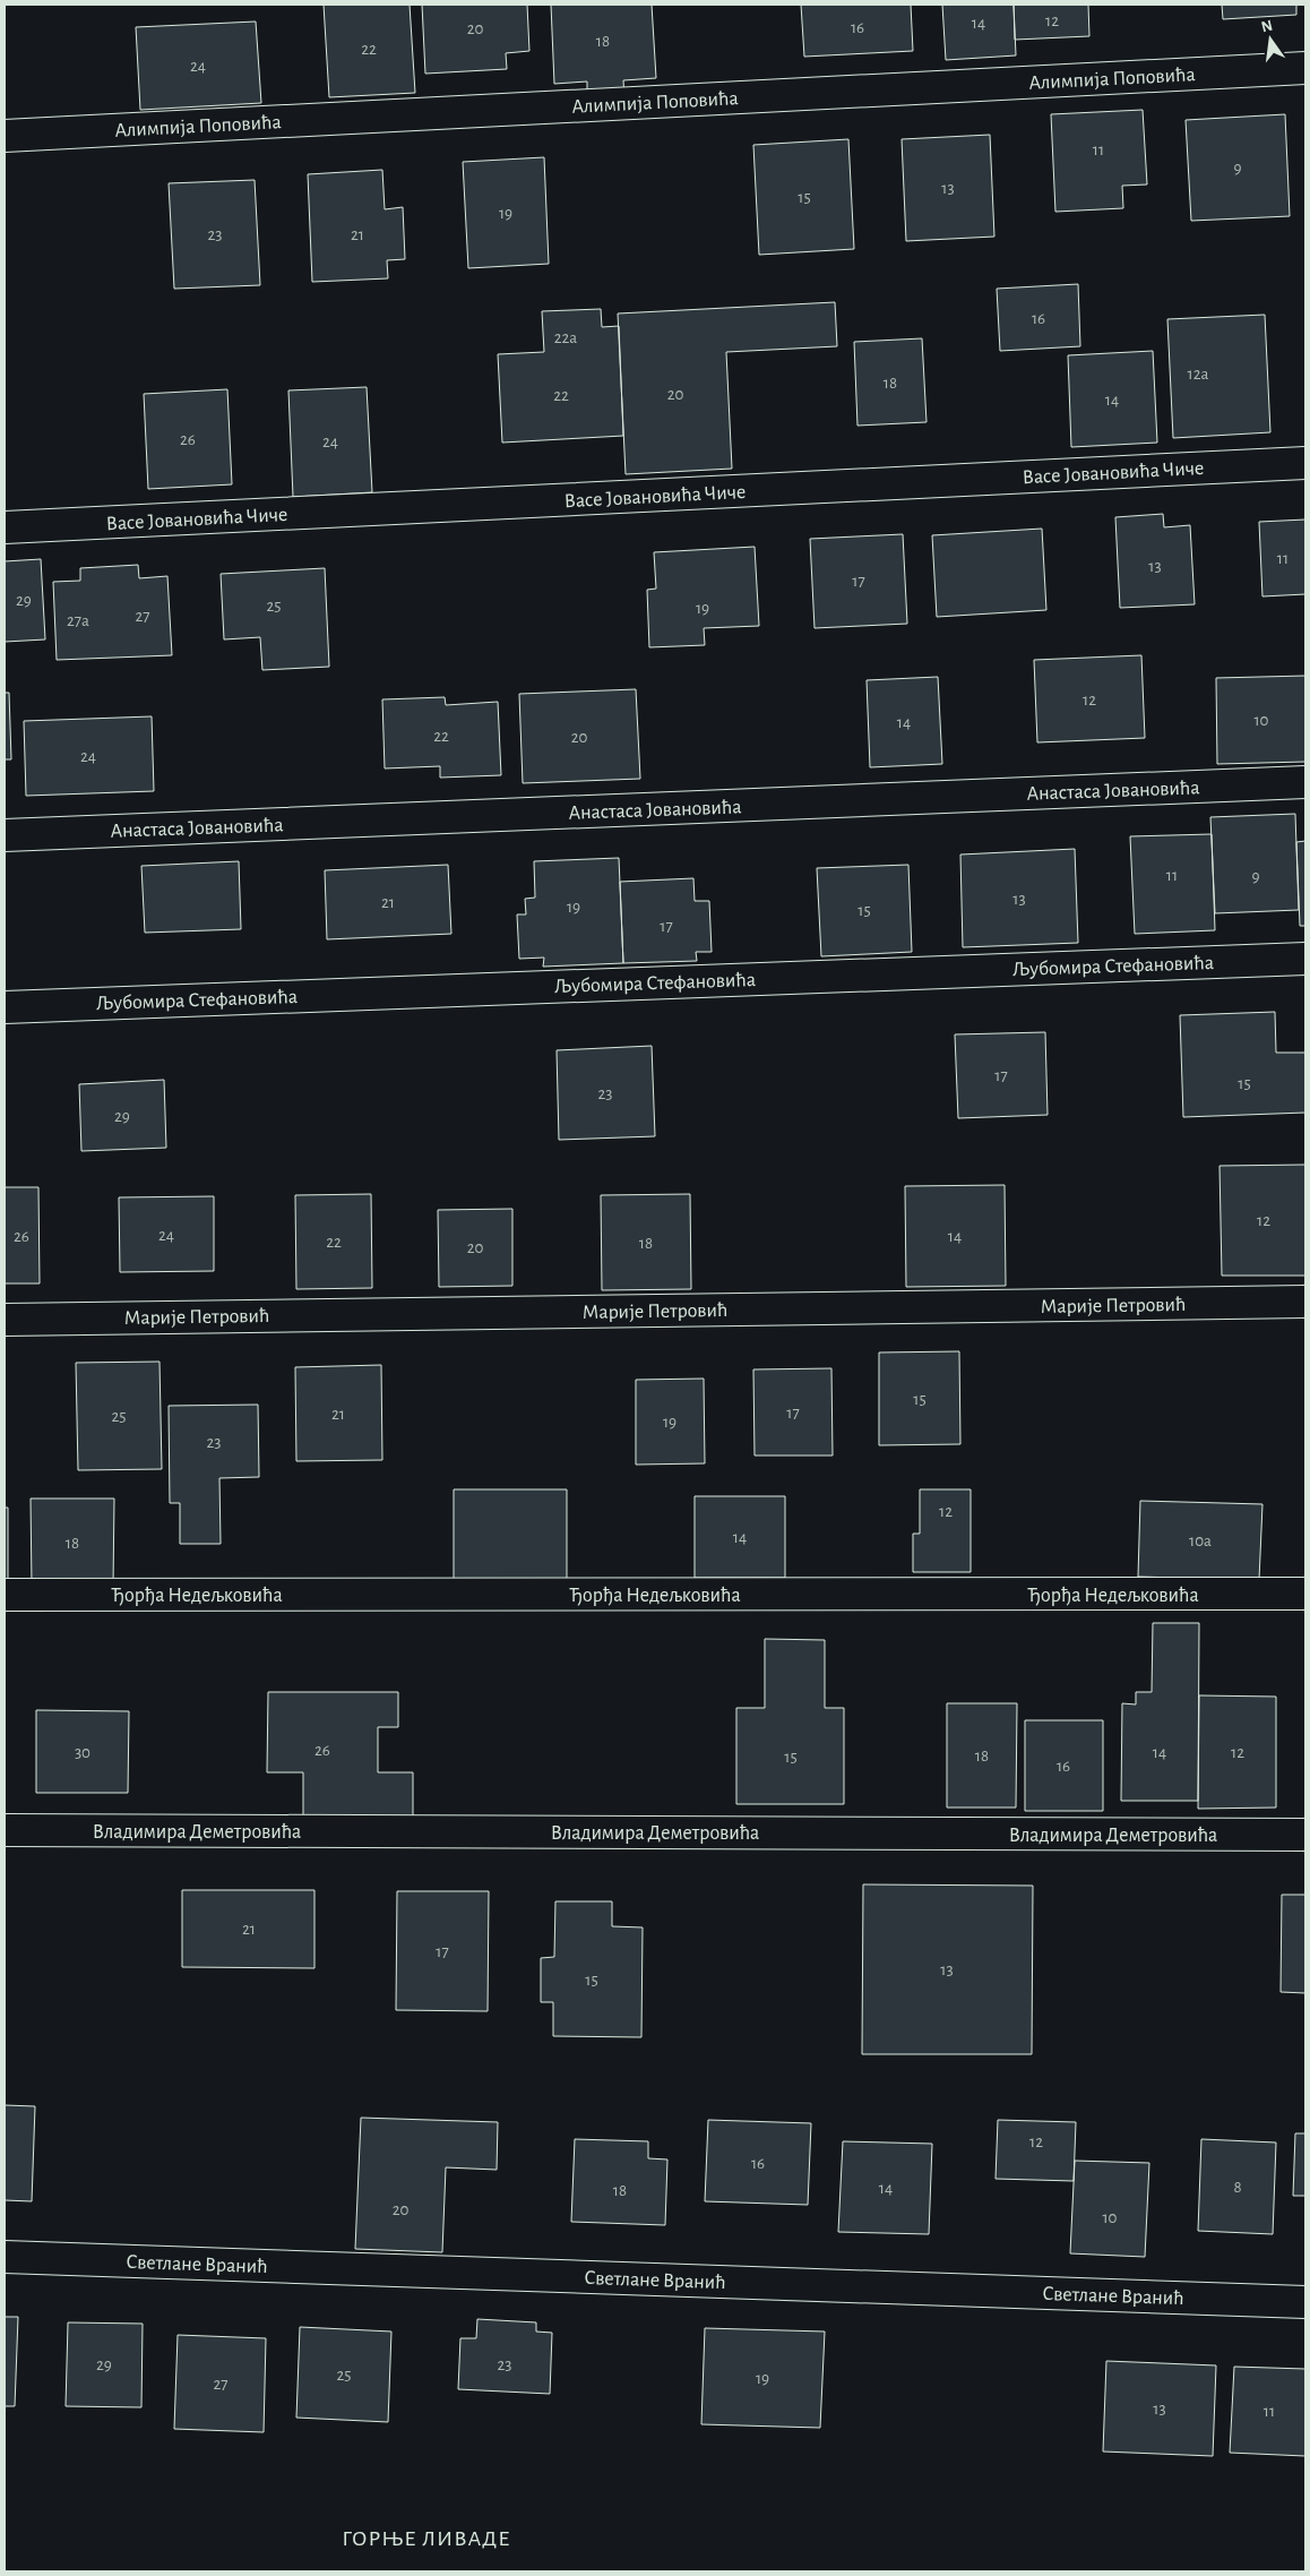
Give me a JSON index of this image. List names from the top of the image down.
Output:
{
  "streets": {
    "street": [
      "Алимпија Поповића",
      "Васе Јовановића Чиче",
      "Анастаса Јовановића",
      "Љубомира Стефановића",
      "Марије Петровић",
      "Ђорђа Недељковића",
      "Владимира Деметровића",
      "Светлане Вранић"
    ]
  },
  "districts": ["ГОРЊЕ ЛИВАДЕ"],
  "house_numbers": [
    "12",
    "14",
    "16",
    "20",
    "18",
    "22",
    "24",
    "11",
    "9",
    "13",
    "15",
    "19",
    "23",
    "21",
    "16",
    "22a",
    "12a",
    "18",
    "20",
    "22",
    "14",
    "26",
    "24",
    "11",
    "13",
    "17",
    "29",
    "25",
    "19",
    "27",
    "27a",
    "12",
    "10",
    "14",
    "22",
    "20",
    "24",
    "11",
    "9",
    "13",
    "21",
    "19",
    "15",
    "17",
    "17",
    "15",
    "23",
    "29",
    "12",
    "24",
    "26",
    "14",
    "22",
    "18",
    "20",
    "15",
    "17",
    "21",
    "25",
    "19",
    "23",
    "12",
    "14",
    "10a",
    "18",
    "26",
    "30",
    "14",
    "12",
    "18",
    "15",
    "16",
    "21",
    "17",
    "13",
    "15",
    "12",
    "16",
    "8",
    "14",
    "18",
    "20",
    "10",
    "29",
    "23",
    "25",
    "19",
    "27",
    "13",
    "11"
  ],
  "north": "top"
}
